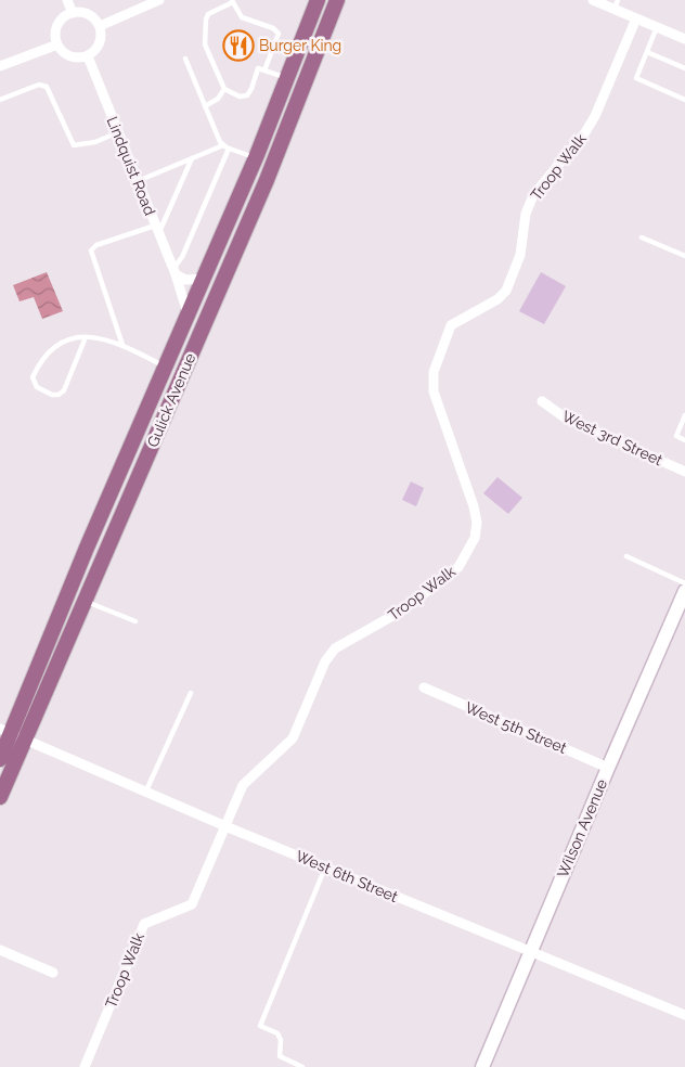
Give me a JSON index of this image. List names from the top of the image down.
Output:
{
  "streets": {
    "main road": ["Gulick Avenue"],
    "street": [
      "Lindquist Road",
      "Troop Walk",
      "West 3rd Street",
      "West 5th Street",
      "Wilson Avenue",
      "West 6th Street"
    ]
  },
  "crossings": [
    ["Lindquist Road", "Gulick Avenue"],
    ["Troop Walk", "West 6th Street"],
    ["Gulick Avenue", "West 6th Street"],
    ["West 5th Street", "Wilson Avenue"],
    ["Wilson Avenue", "West 6th Street"]
  ],
  "places": {
    "restaurant": ["Burger King"]
  }
}
